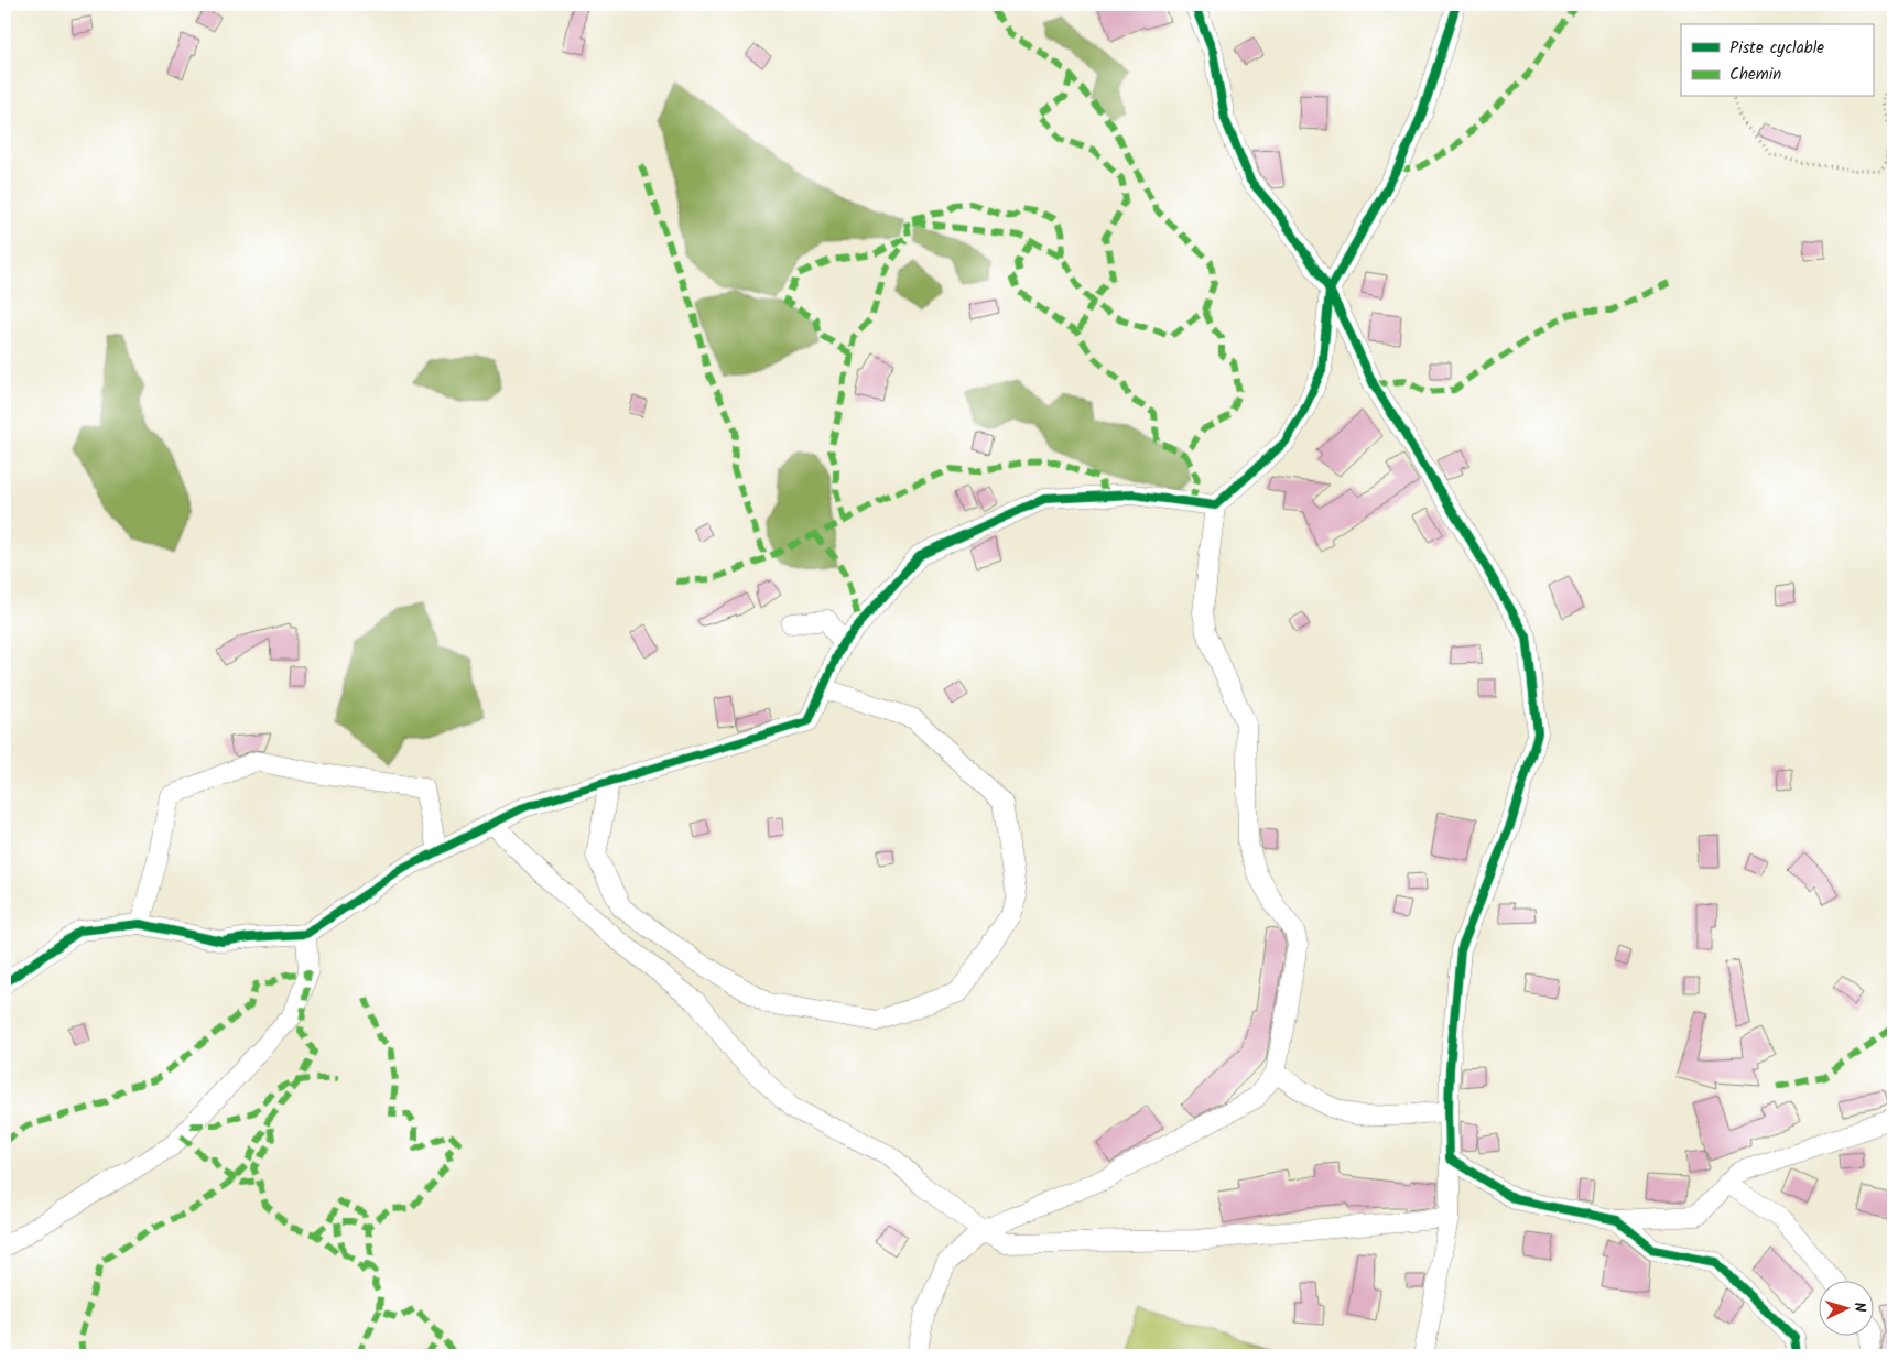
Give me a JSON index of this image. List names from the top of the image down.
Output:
{
  "legend": ["Piste cyclable", "Chemin"],
  "north": "right"
}
